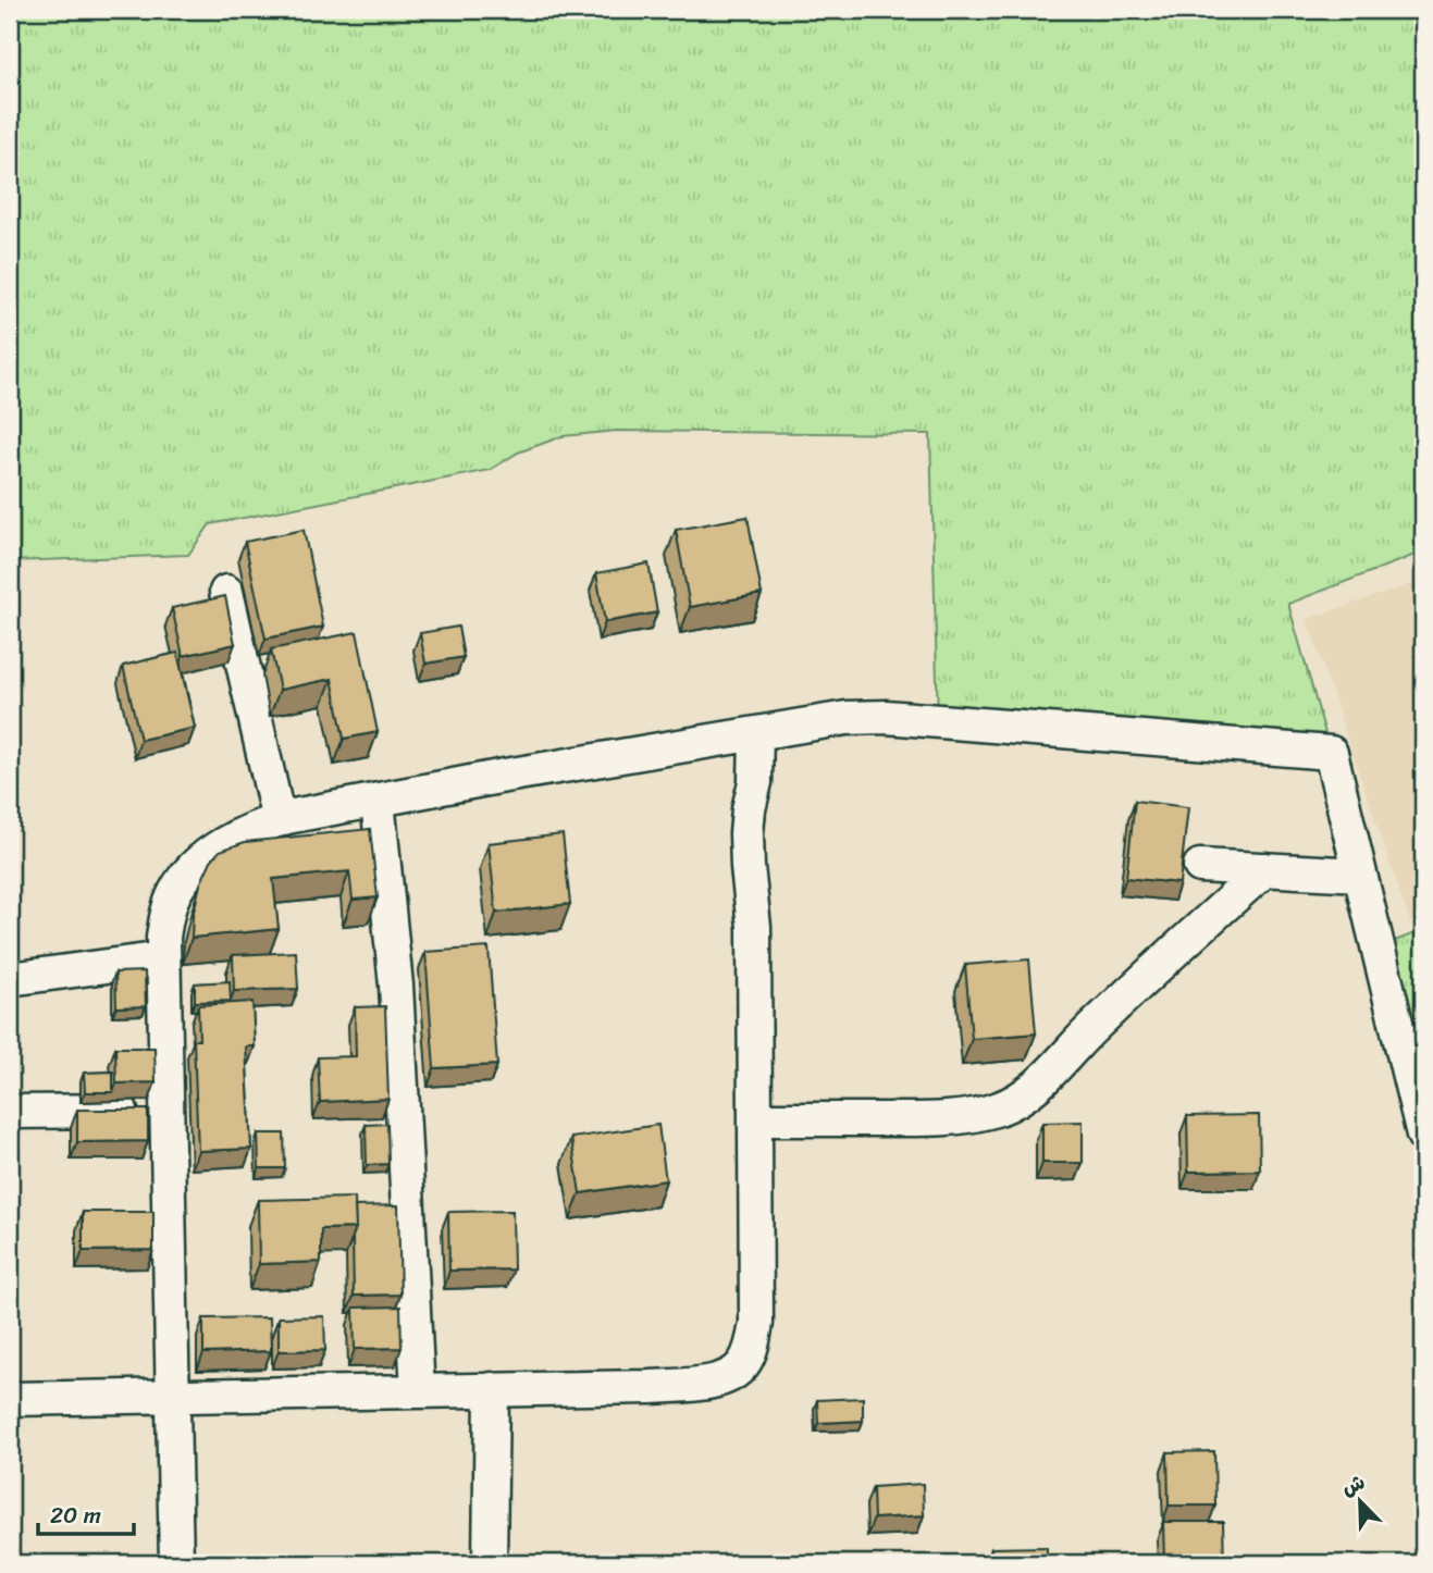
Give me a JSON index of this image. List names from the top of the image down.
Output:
{
  "scale_bar": "20 m",
  "north": "top left"
}
